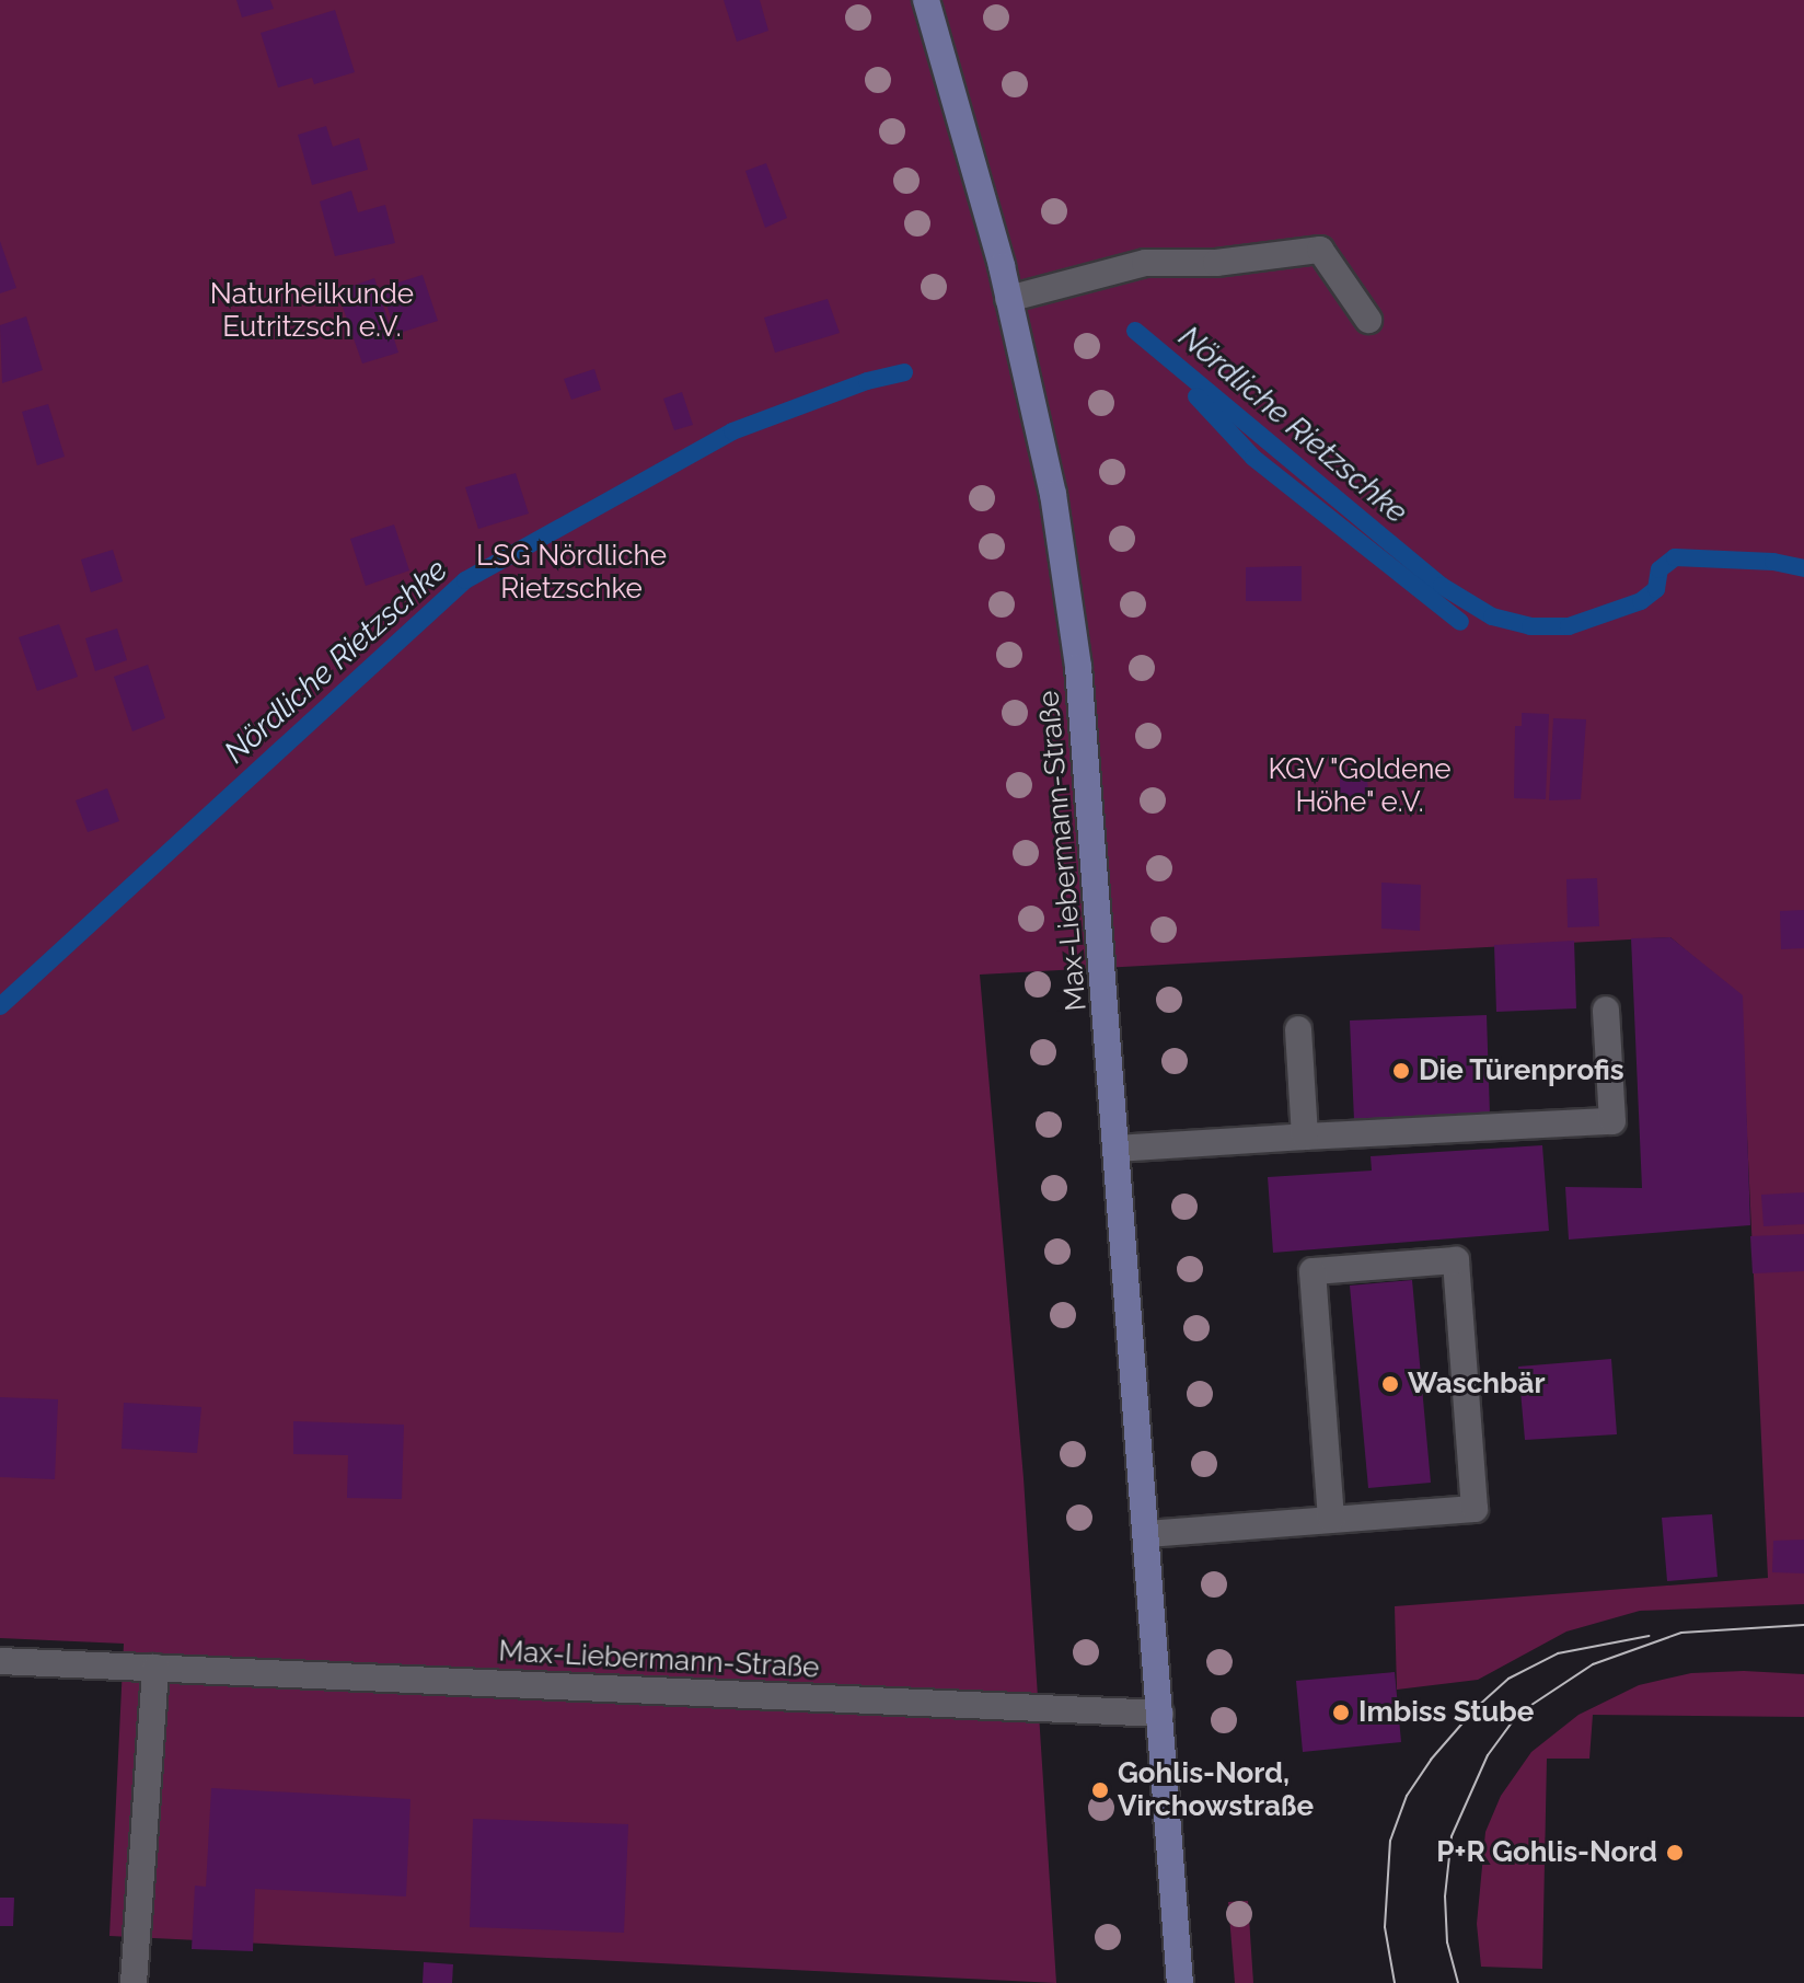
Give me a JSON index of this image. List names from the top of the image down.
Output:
{
  "streets": {
    "main road": ["Max-Liebermann-Straße"]
  },
  "water": ["Nördliche Rietzschke"],
  "parks": ["Naturheilkunde Eutritzsch e.V.", "LSG Nördliche Rietzschke", "KGV \"Goldene Höhe\" e.V."],
  "places": [
    "Die Türenprofis",
    "Waschbär",
    "Imbiss Stube",
    "Gohlis-Nord, Virchowstraße",
    "P+R Gohlis-Nord"
  ]
}
